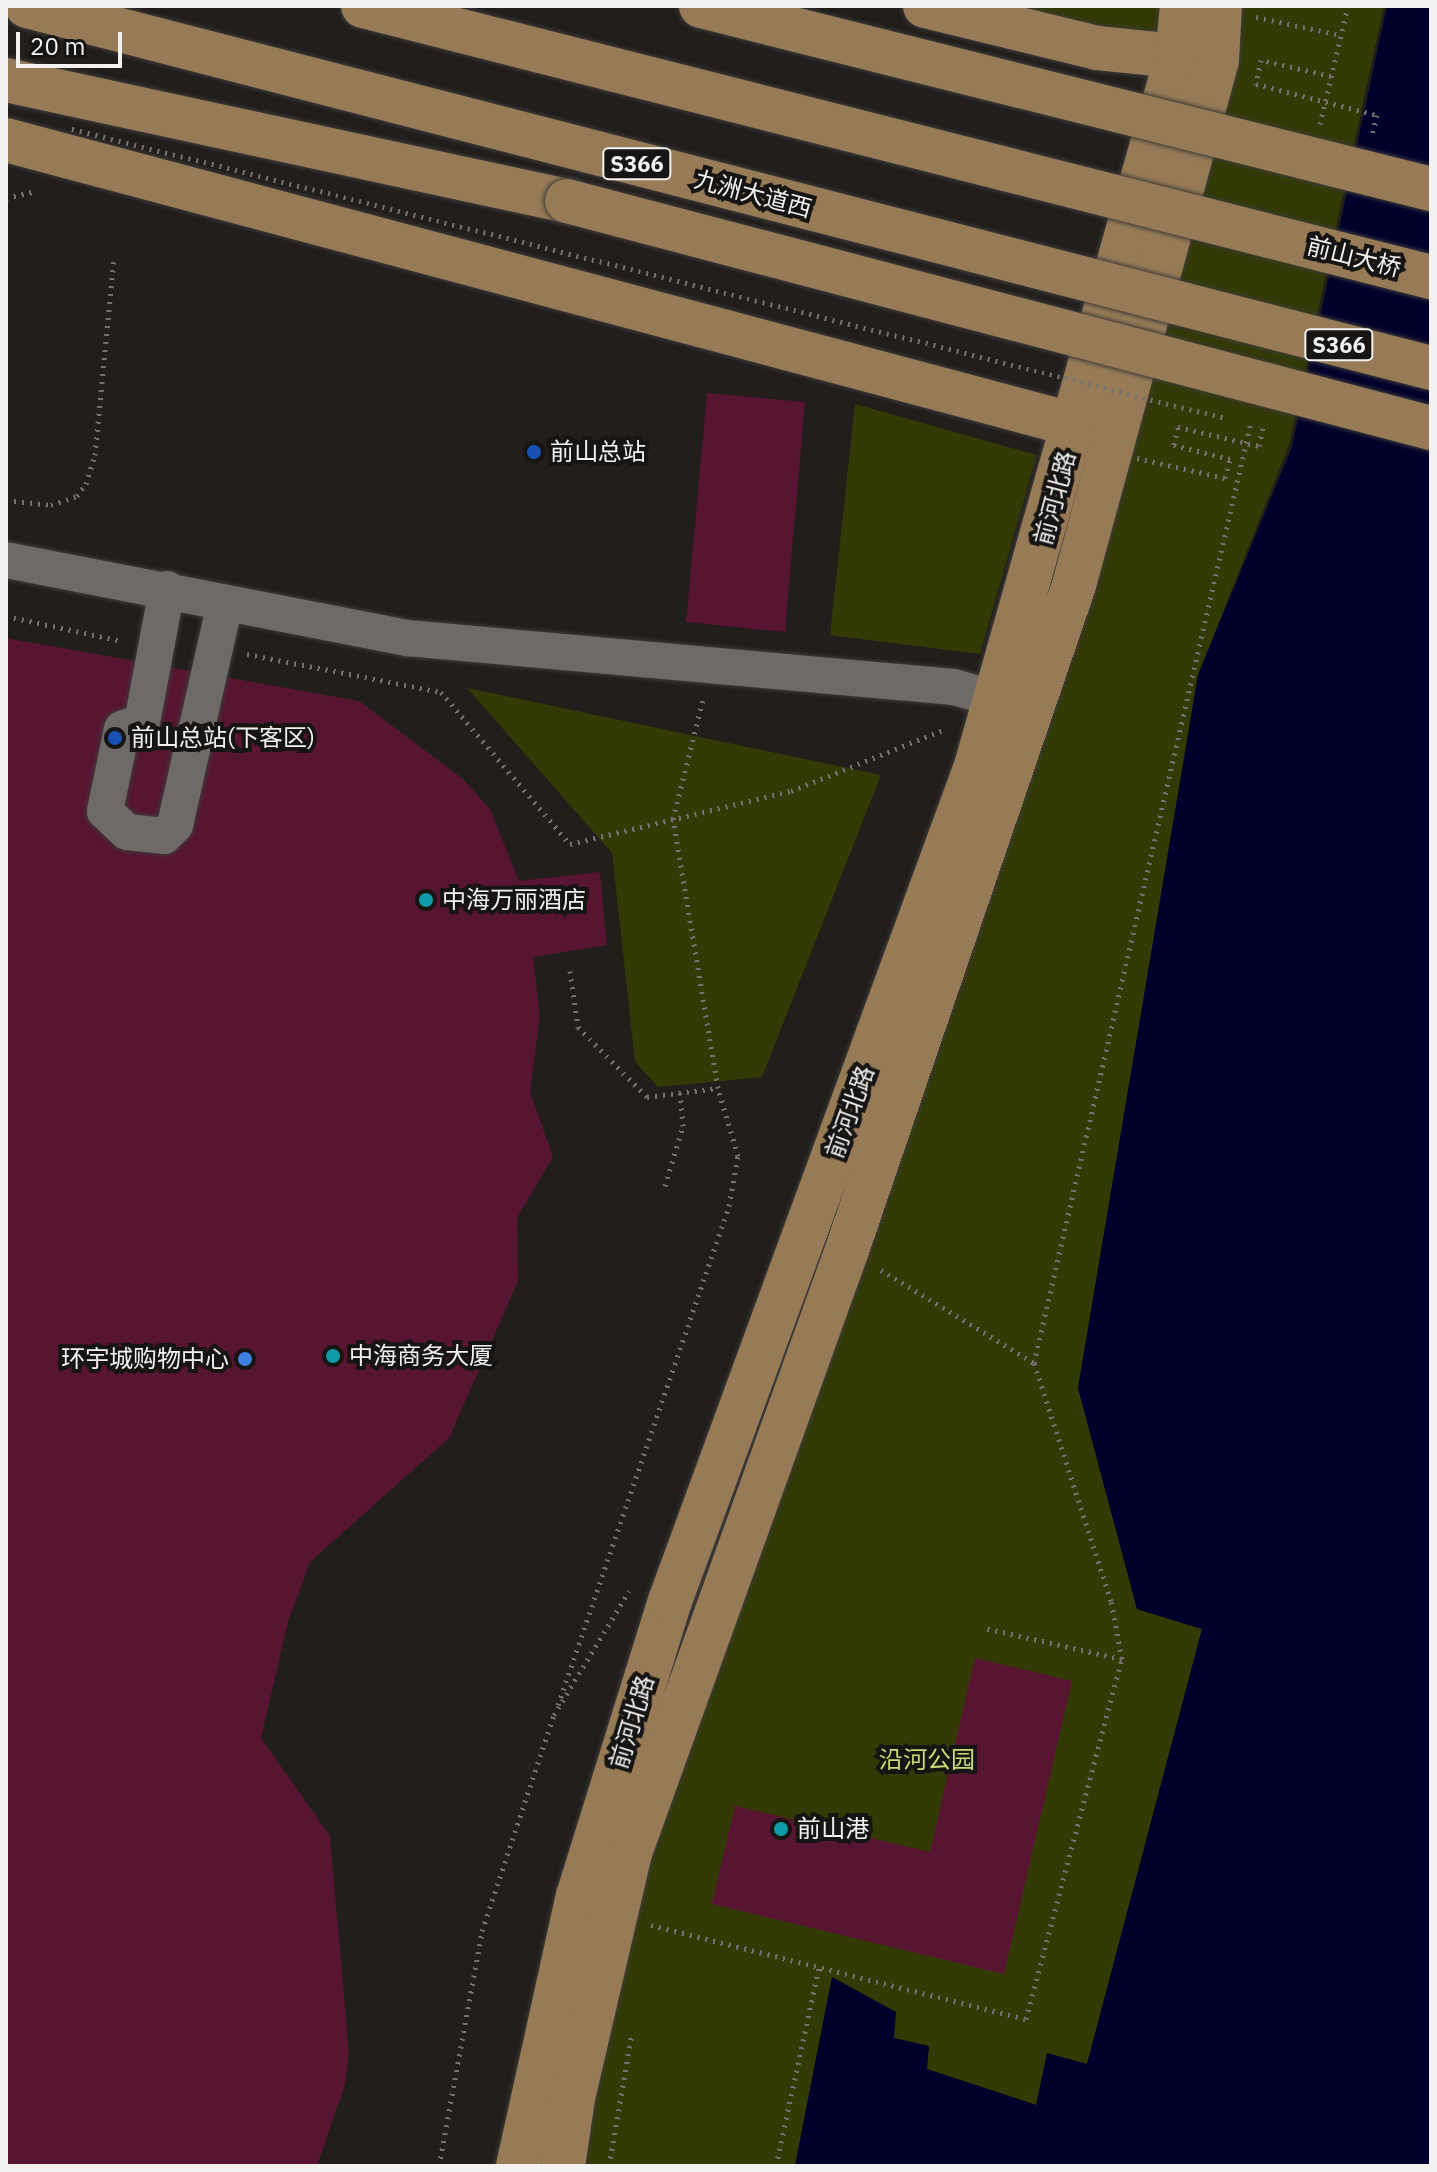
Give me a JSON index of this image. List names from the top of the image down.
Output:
{
  "streets": {
    "main road": [
      "S366",
      "九洲大道西",
      "前山大桥",
      "前河北路"
    ]
  },
  "parks": ["沿河公园"],
  "places": [
    "前山总站",
    "前山总站(下客区)",
    "中海万丽酒店",
    "中海商务大厦",
    "环宇城购物中心",
    "前山港"
  ],
  "scale_bar": "20 m"
}
